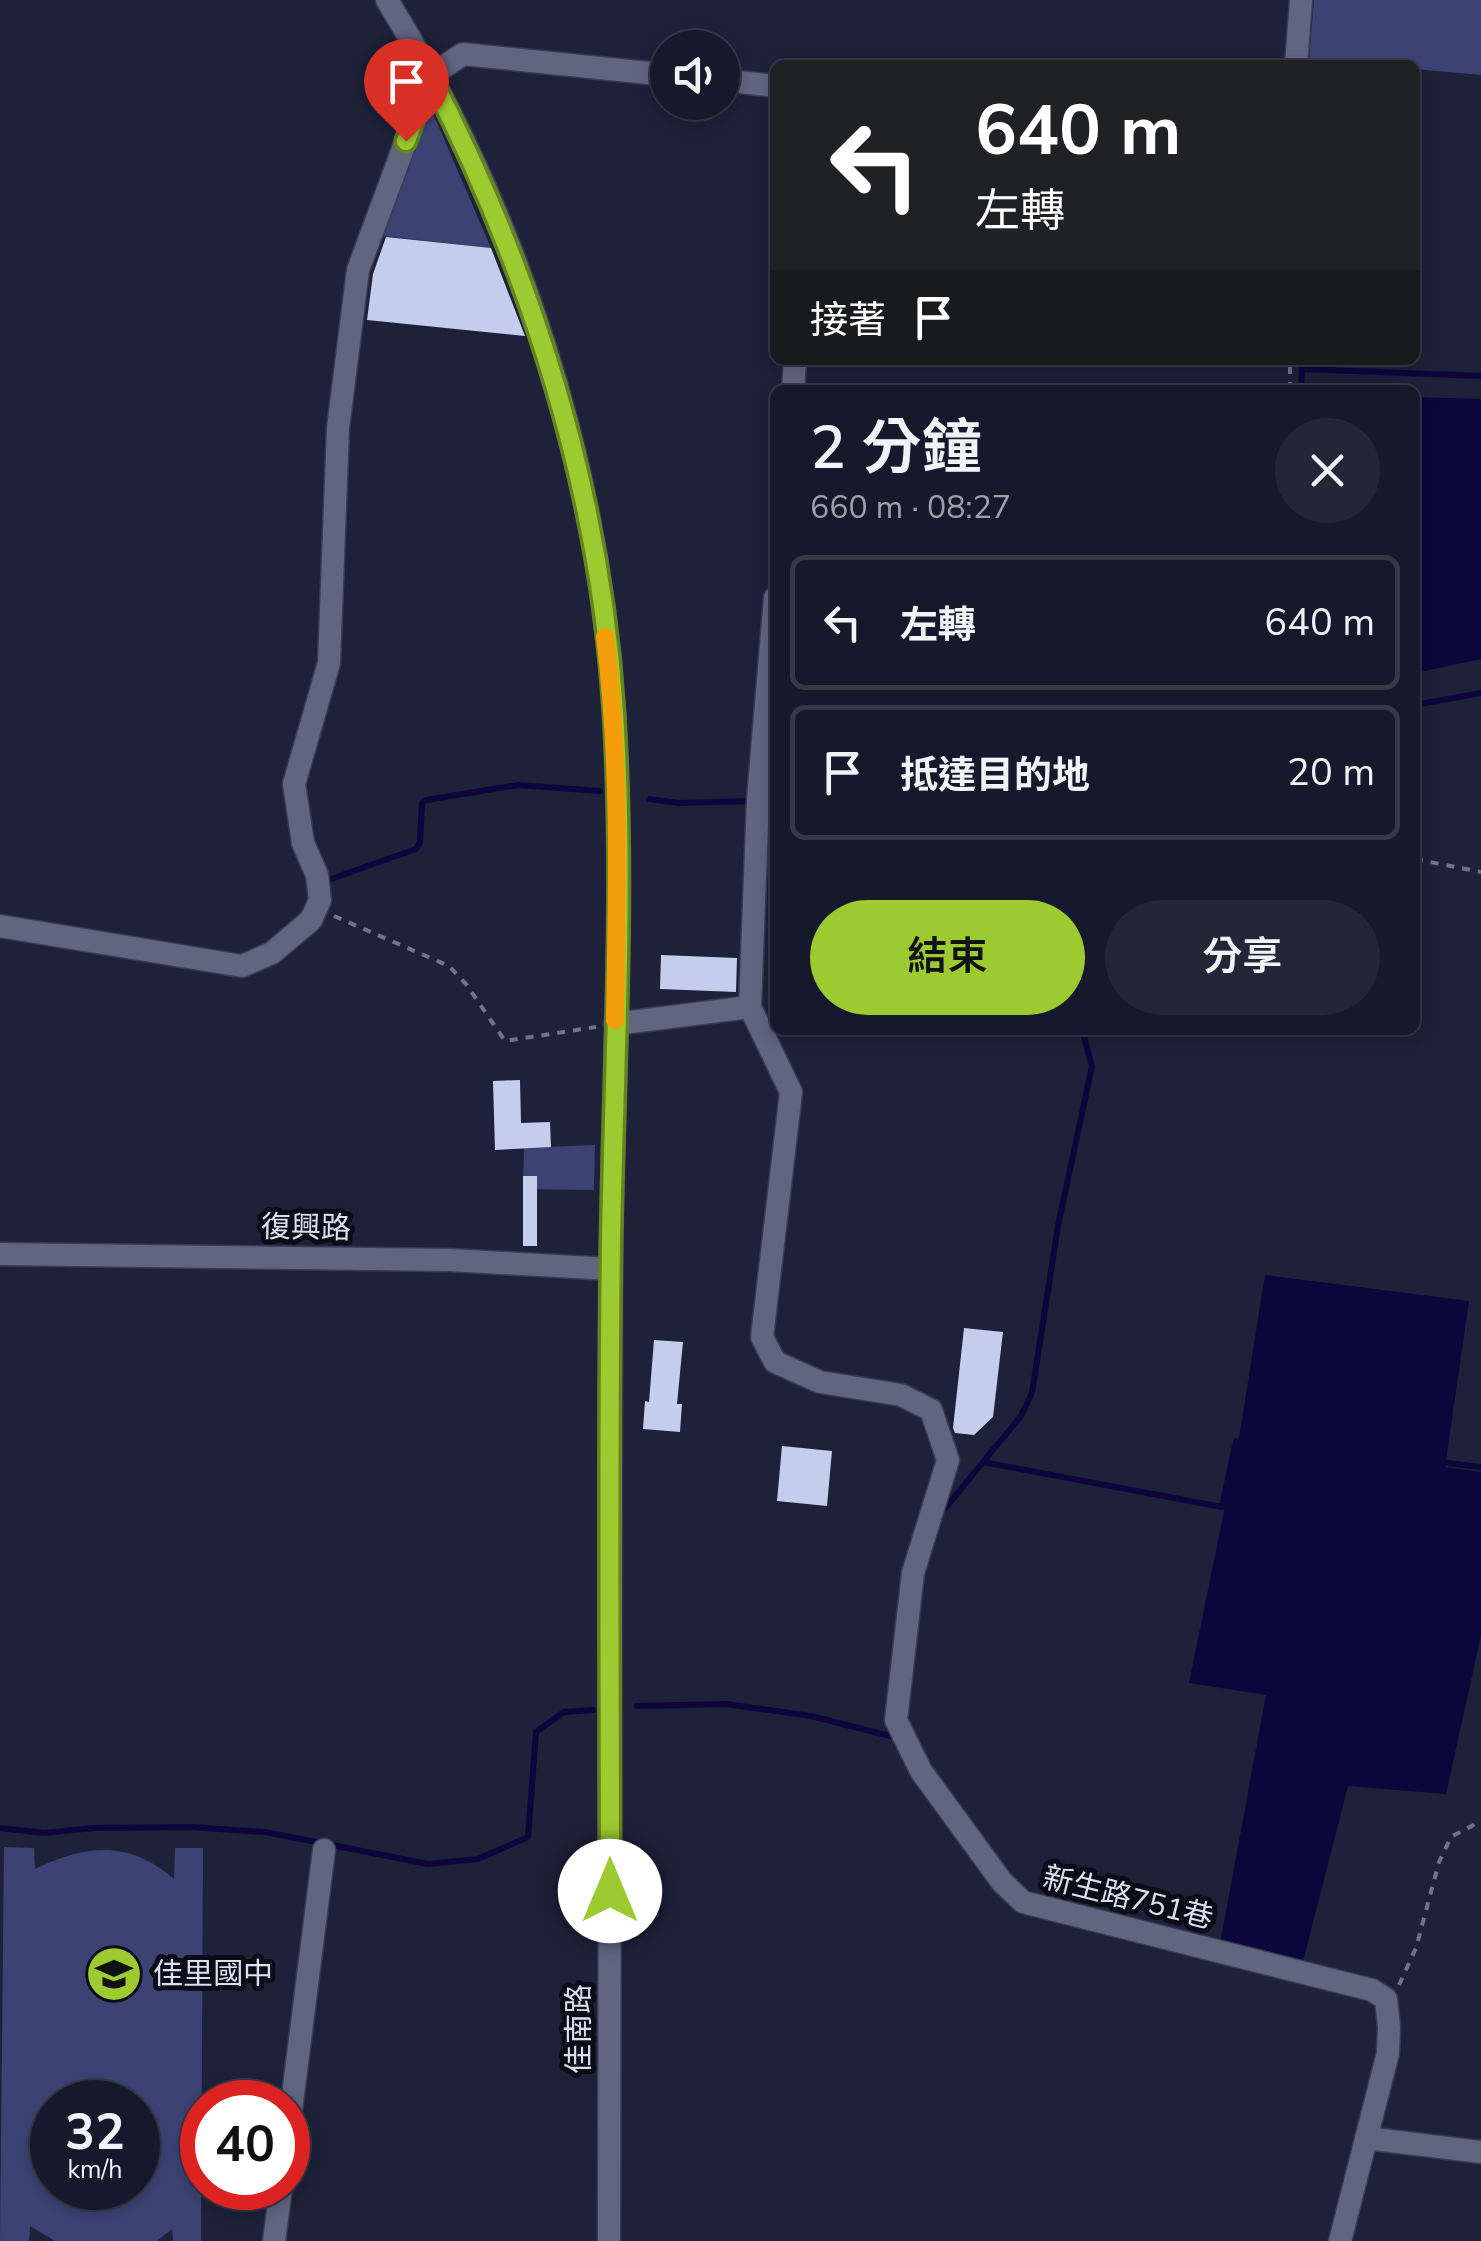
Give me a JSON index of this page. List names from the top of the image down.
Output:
{
  "streets": {
    "street": ["復興路", "新生路751巷", "佳南路"]
  },
  "crossings": [
    ["復興路", "佳南路"]
  ],
  "places": {
    "school or university": ["佳里國中"]
  },
  "page": {
    "turn": ["640 m", "左轉"],
    "then": "接著",
    "heading": ["2 分鐘", "660 m · 08:27"],
    "list": [
      {
        "name": "左轉",
        "value": "640 m"
      },
      {
        "name": "抵達目的地",
        "value": "20 m"
      }
    ],
    "buttons": ["結束", "分享"],
    "speed": "32 km/h",
    "limit": "40"
  }
}
